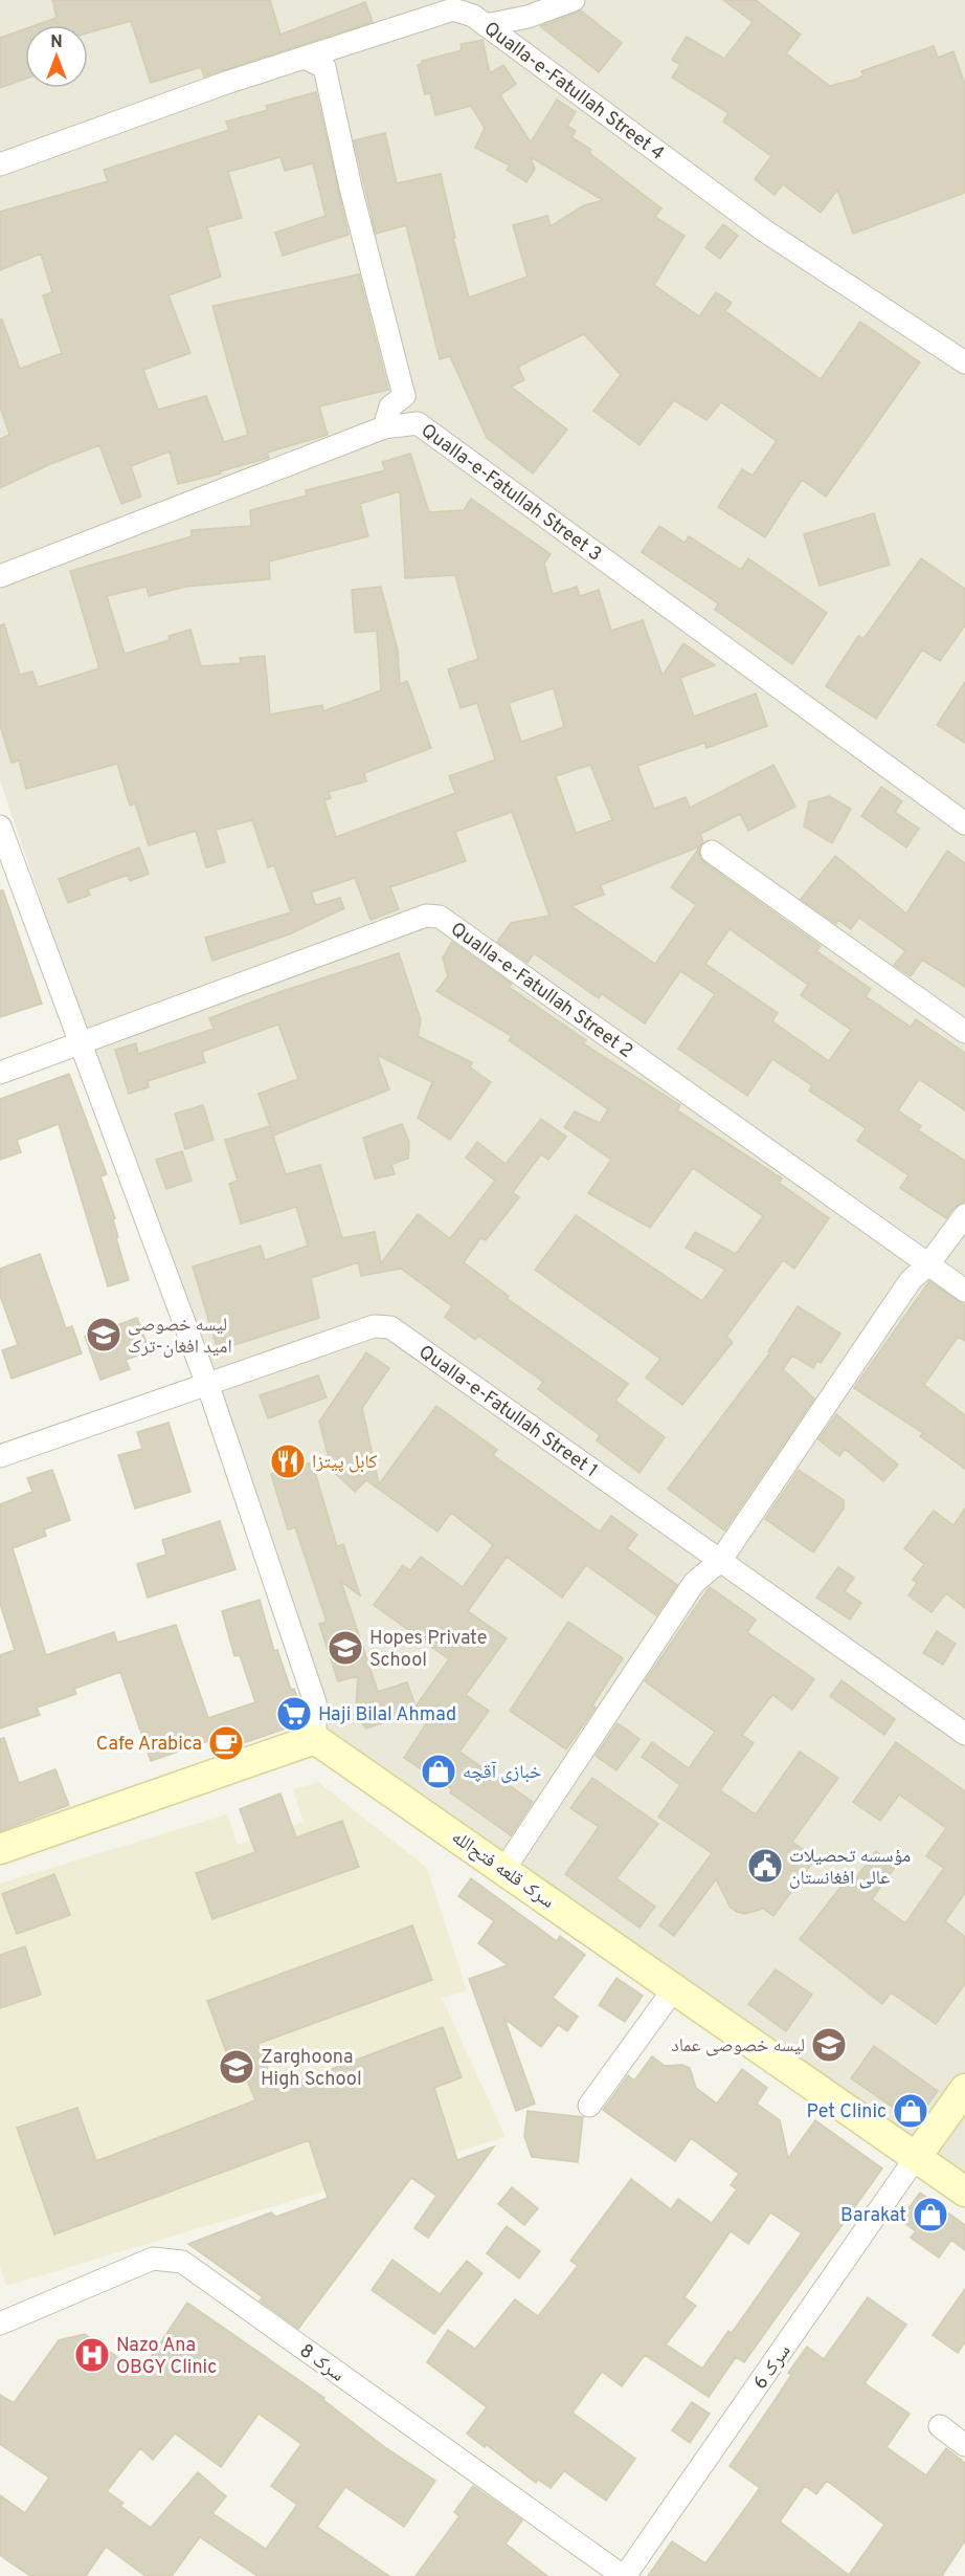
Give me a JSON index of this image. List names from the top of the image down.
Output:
{
  "streets": {
    "main road": ["سرک قلعه فتح‌الله"],
    "street": [
      "Qualla-e-Fatullah Street 4",
      "Qualla-e-Fatullah Street 3",
      "Qualla-e-Fatullah Street 2",
      "Qualla-e-Fatullah Street 1",
      "سرک 8",
      "سرک 6"
    ]
  },
  "crossings": [
    ["سرک قلعه فتح‌الله", "سرک 6"],
    ["سرک 8", "سرک 6"]
  ],
  "places": {
    "school or university": [
      "لیسه خصوصی امید افغان-ترک",
      "Hopes Private School",
      "لیسه خصوصی عماد",
      "Zarghoona High School"
    ],
    "restaurant": ["کابل پیتزا"],
    "supermarket": ["Haji Bilal Ahmad"],
    "cafe": ["Cafe Arabica"],
    "shop": ["خبازی آقچه", "Pet Clinic", "Barakat"],
    "public building": ["مؤسسه تحصیلات عالی افغانستان"],
    "hospital": ["Nazo Ana OBGY Clinic"]
  },
  "north": "top"
}
